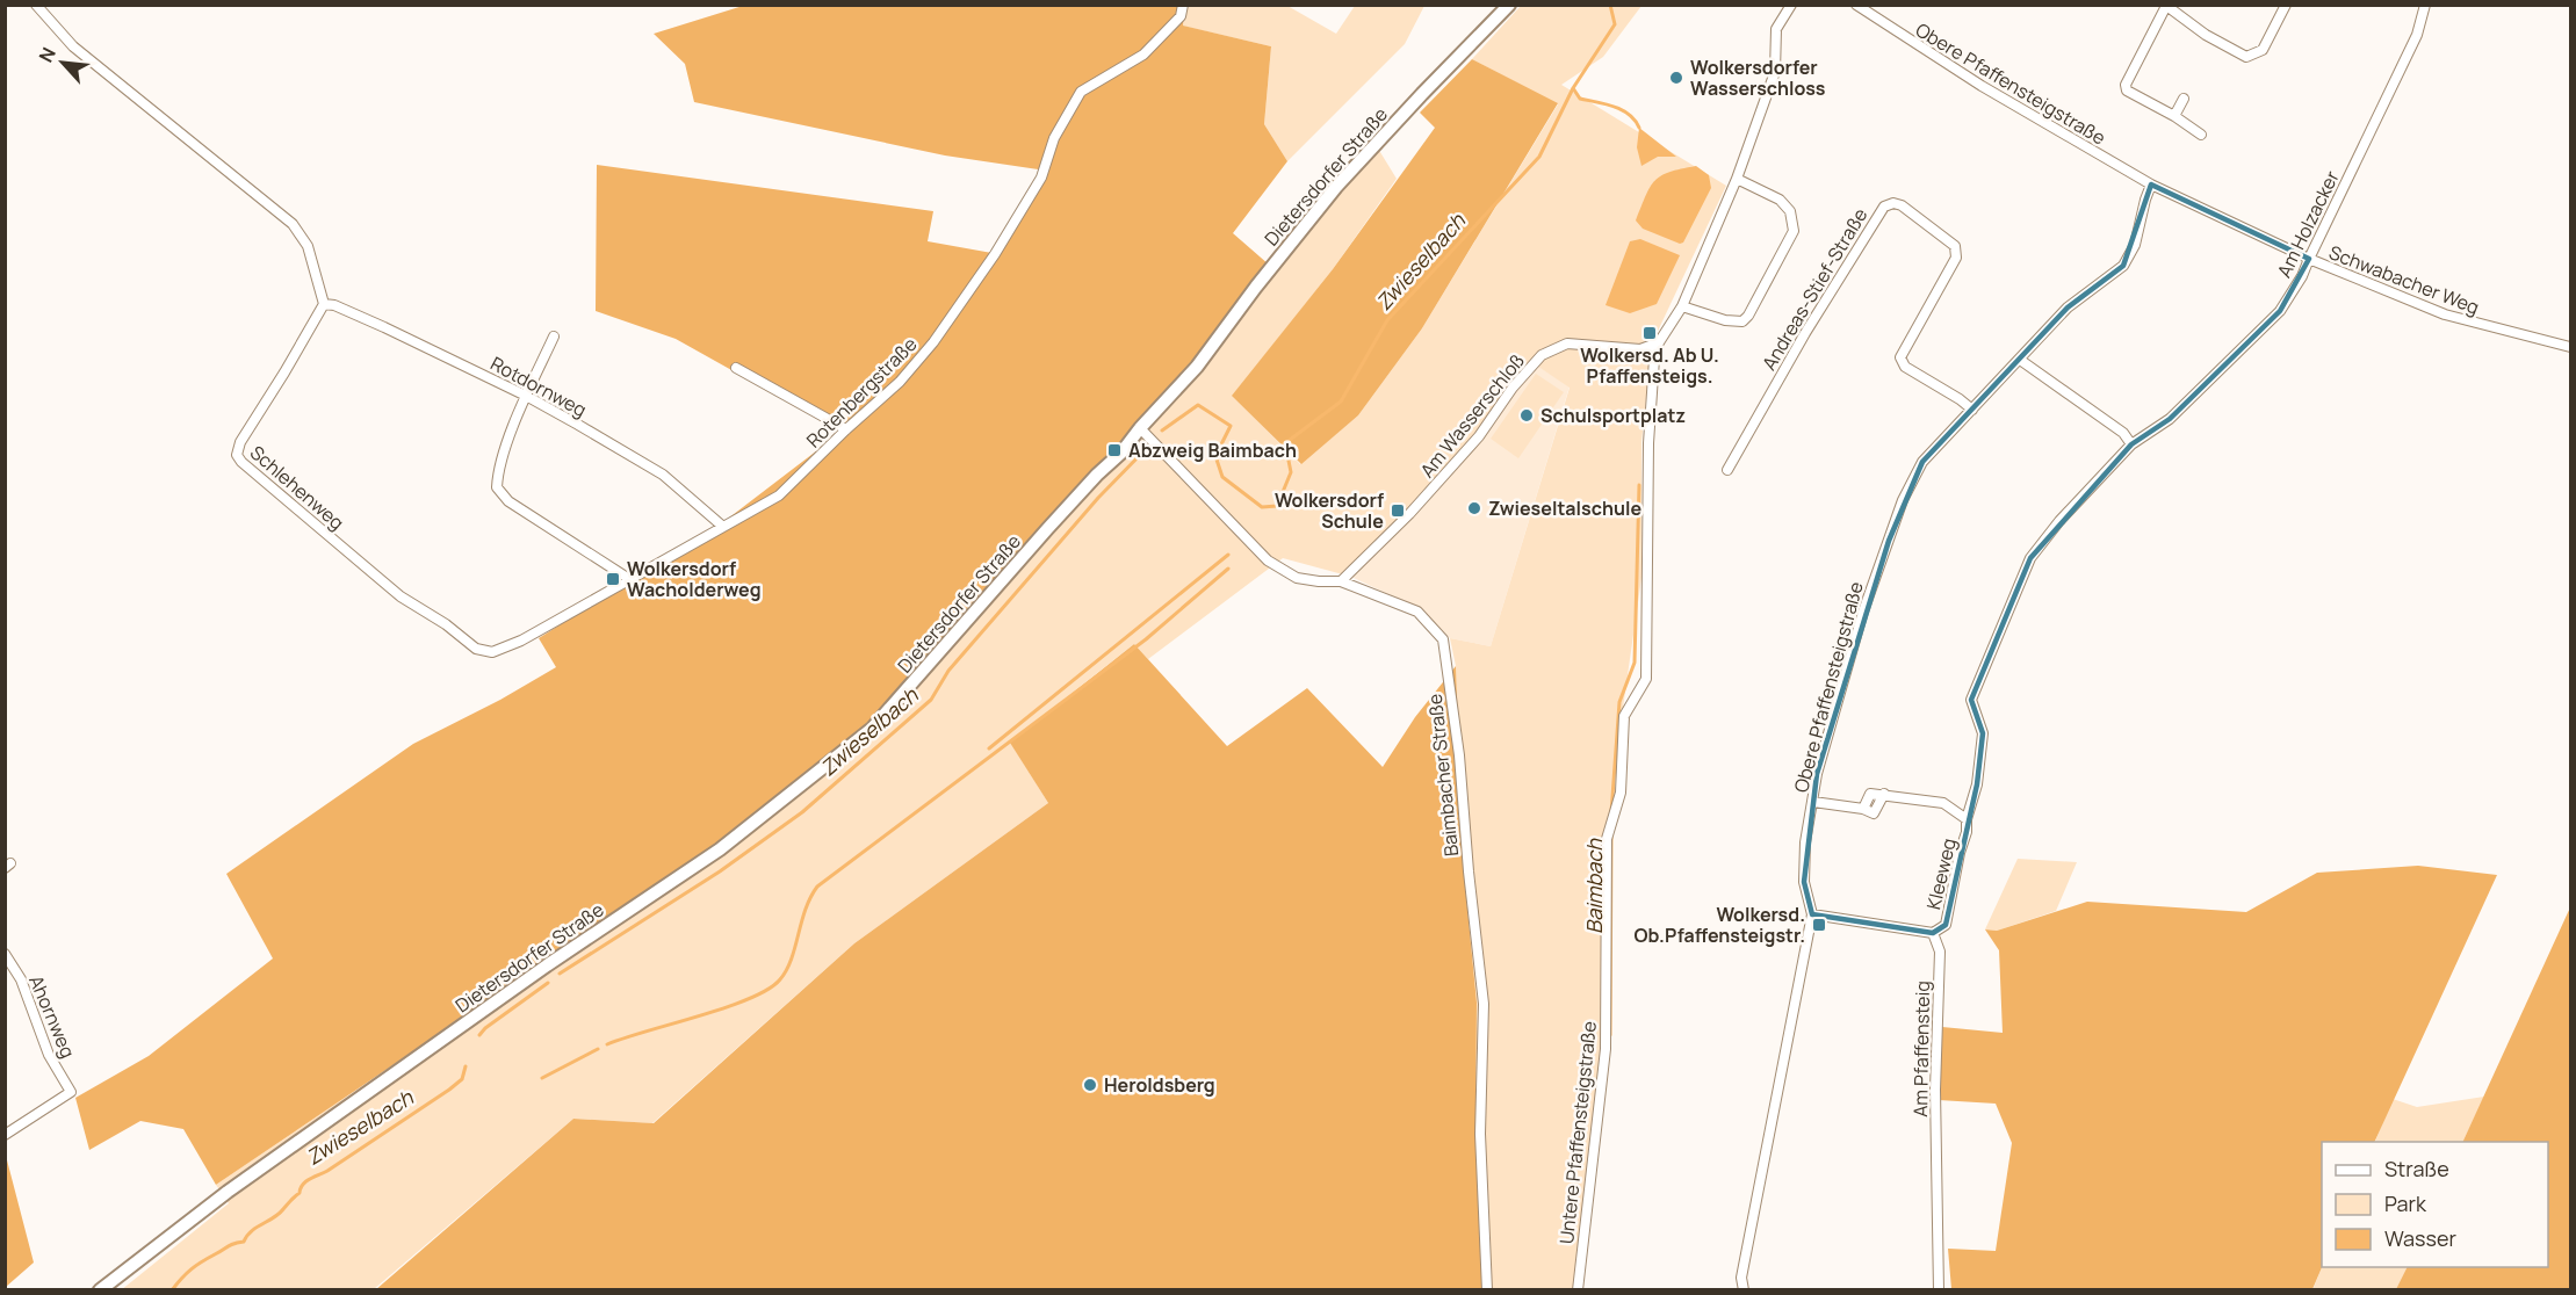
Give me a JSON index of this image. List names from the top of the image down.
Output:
{
  "streets": {
    "street": [
      "Obere Pfaffensteigstraße",
      "Dietersdorfer Straße",
      "Am Holzacker",
      "Schwabacher Weg",
      "Andreas-Stief-Straße",
      "Rotdornweg",
      "Rotenbergstraße",
      "Am Wasserschloß",
      "Schlehenweg",
      "Baimbacher Straße",
      "Kleeweg",
      "Ahornweg",
      "Am Pfaffensteig",
      "Untere Pfaffensteigstraße"
    ]
  },
  "crossings": [
    ["Obere Pfaffensteigstraße", "Am Holzacker"],
    ["Obere Pfaffensteigstraße", "Schwabacher Weg"],
    ["Obere Pfaffensteigstraße", "Andreas-Stief-Straße"],
    ["Obere Pfaffensteigstraße", "Kleeweg"],
    ["Dietersdorfer Straße", "Baimbacher Straße"],
    ["Am Holzacker", "Schwabacher Weg"],
    ["Am Holzacker", "Kleeweg"],
    ["Rotdornweg", "Rotenbergstraße"],
    ["Rotdornweg", "Schlehenweg"],
    ["Rotenbergstraße", "Schlehenweg"],
    ["Am Wasserschloß", "Baimbacher Straße"],
    ["Am Wasserschloß", "Untere Pfaffensteigstraße"],
    ["Kleeweg", "Am Pfaffensteig"]
  ],
  "water": ["Zwieselbach", "Baimbach"],
  "places": {
    "other": [
      "Wolkersdorfer Wasserschloss",
      "Schulsportplatz",
      "Zwieseltalschule",
      "Heroldsberg"
    ],
    "transit": [
      "Wolkersd. Ab U. Pfaffensteigs.",
      "Abzweig Baimbach",
      "Wolkersdorf Schule",
      "Wolkersdorf Wacholderweg",
      "Wolkersd. Ob.Pfaffensteigstr."
    ]
  },
  "legend": ["Straße", "Park", "Wasser"],
  "north": "top left"
}
